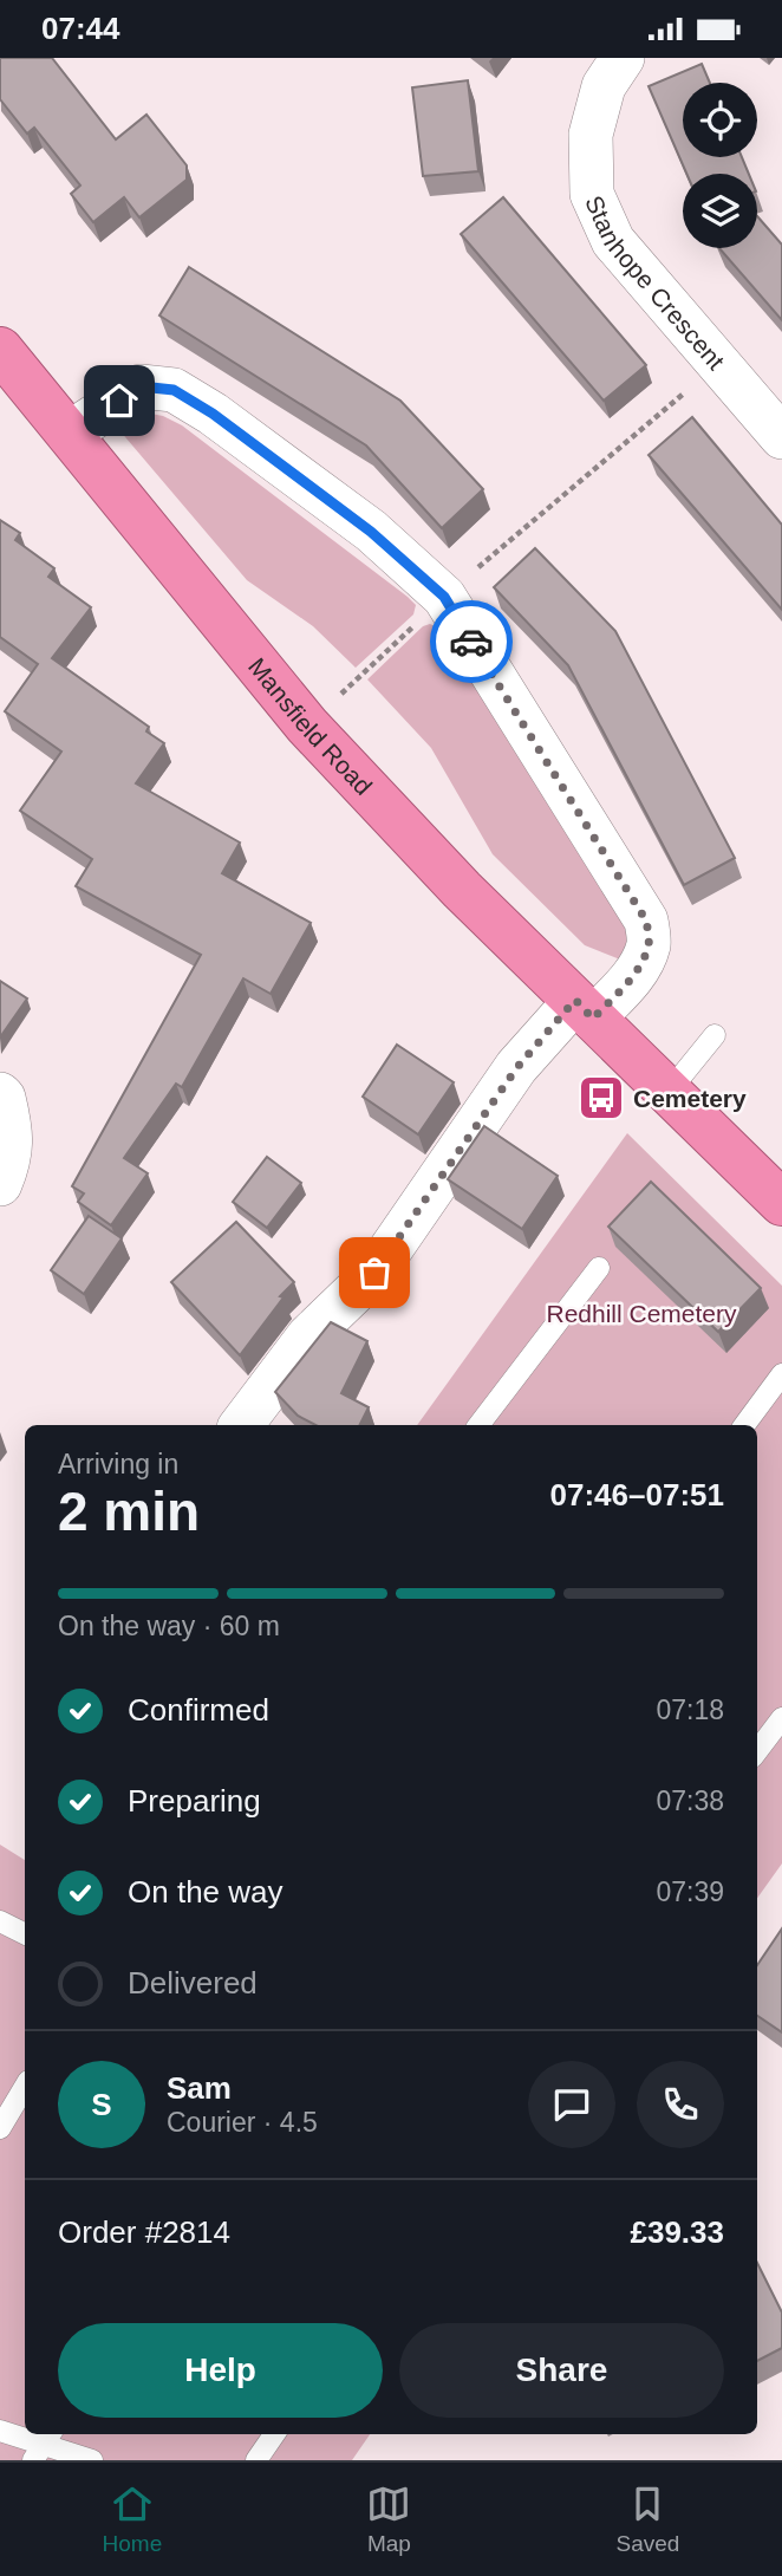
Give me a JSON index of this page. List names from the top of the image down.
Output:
{
  "streets": {
    "highway": ["Mansfield Road"],
    "street": ["Stanhope Crescent"]
  },
  "parks": ["Redhill Cemetery"],
  "places": {
    "bus stop": ["Cemetery"]
  },
  "page": {
    "status": "07:44",
    "heading": ["2 min", "Arriving in", "07:46–07:51"],
    "panel": [
      "Sam",
      "Courier · 4.5",
      "Order #2814",
      "£39.33"
    ],
    "bar": "On the way · 60 m",
    "list": [
      ["Confirmed", "07:18"],
      ["Preparing", "07:38"],
      ["On the way", "07:39"],
      "Delivered"
    ],
    "round": "S",
    "buttons": ["Help", "Share"],
    "tabs": ["Home", "Map", "Saved"]
  }
}
